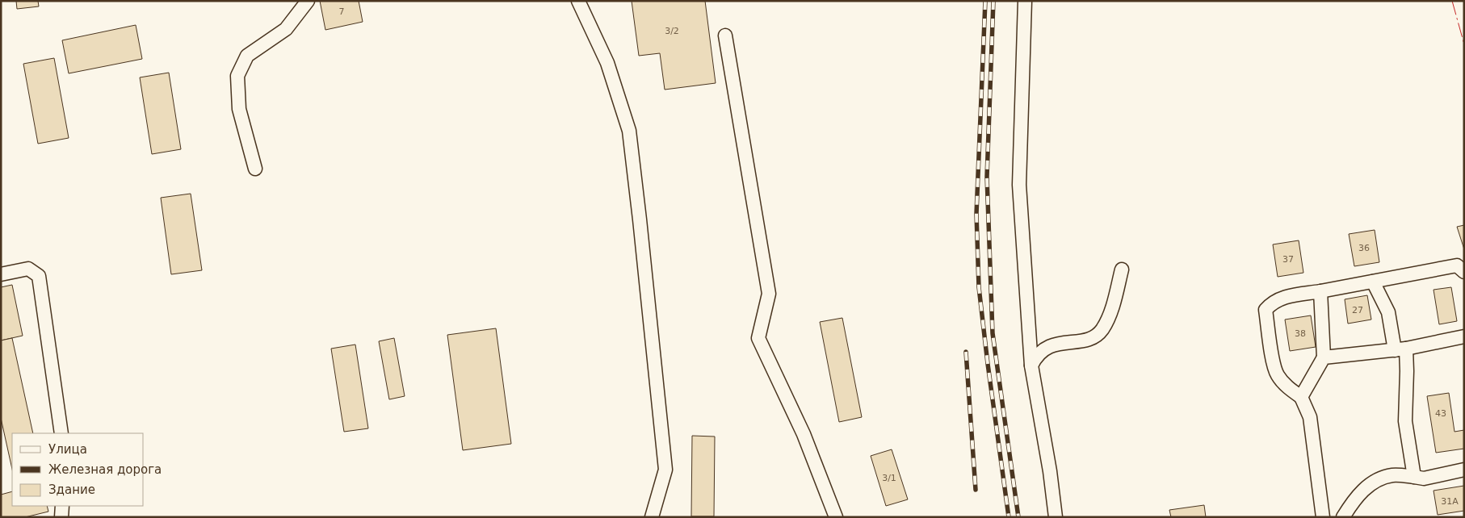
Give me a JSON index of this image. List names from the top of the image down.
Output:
{
  "house_numbers": [
    "7",
    "3/2",
    "36",
    "37",
    "27",
    "38",
    "43",
    "3/1",
    "31А"
  ],
  "legend": ["Улица", "Железная дорога", "Здание"]
}
